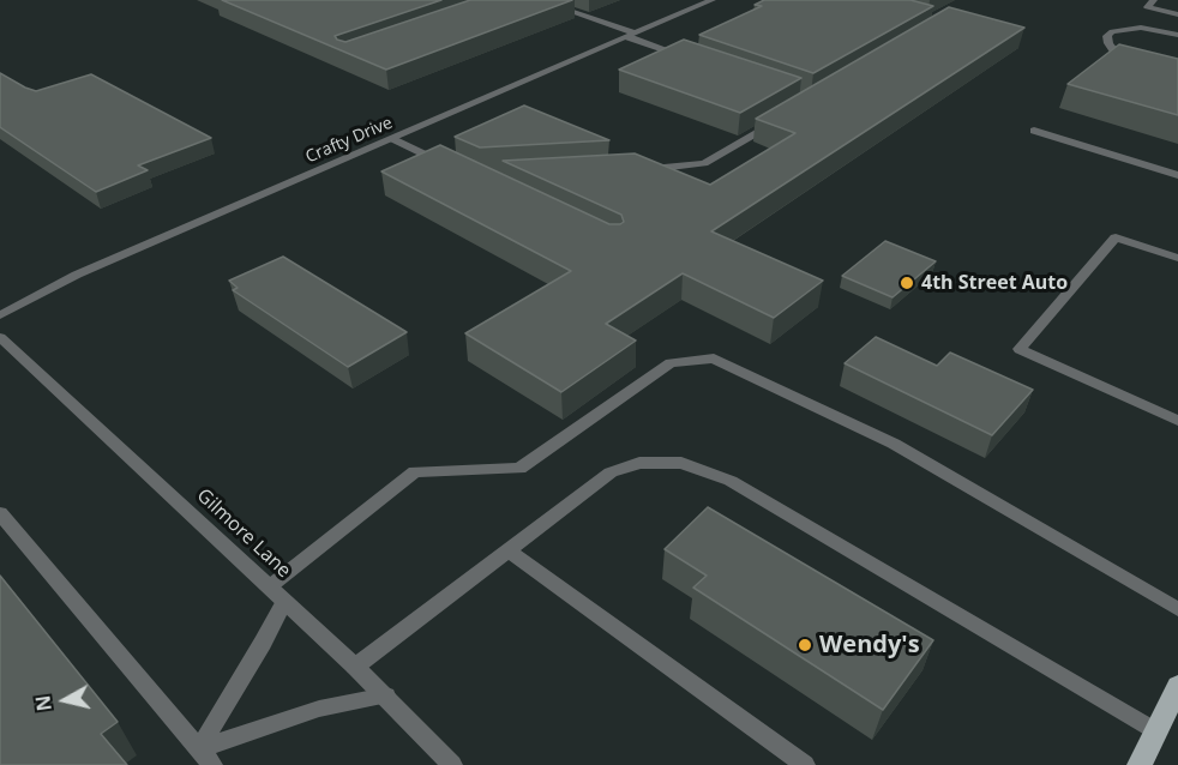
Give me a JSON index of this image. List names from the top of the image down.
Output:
{
  "streets": {
    "street": ["Crafty Drive", "Gilmore Lane"]
  },
  "places": ["4th Street Auto", "Wendy's"],
  "north": "left"
}
